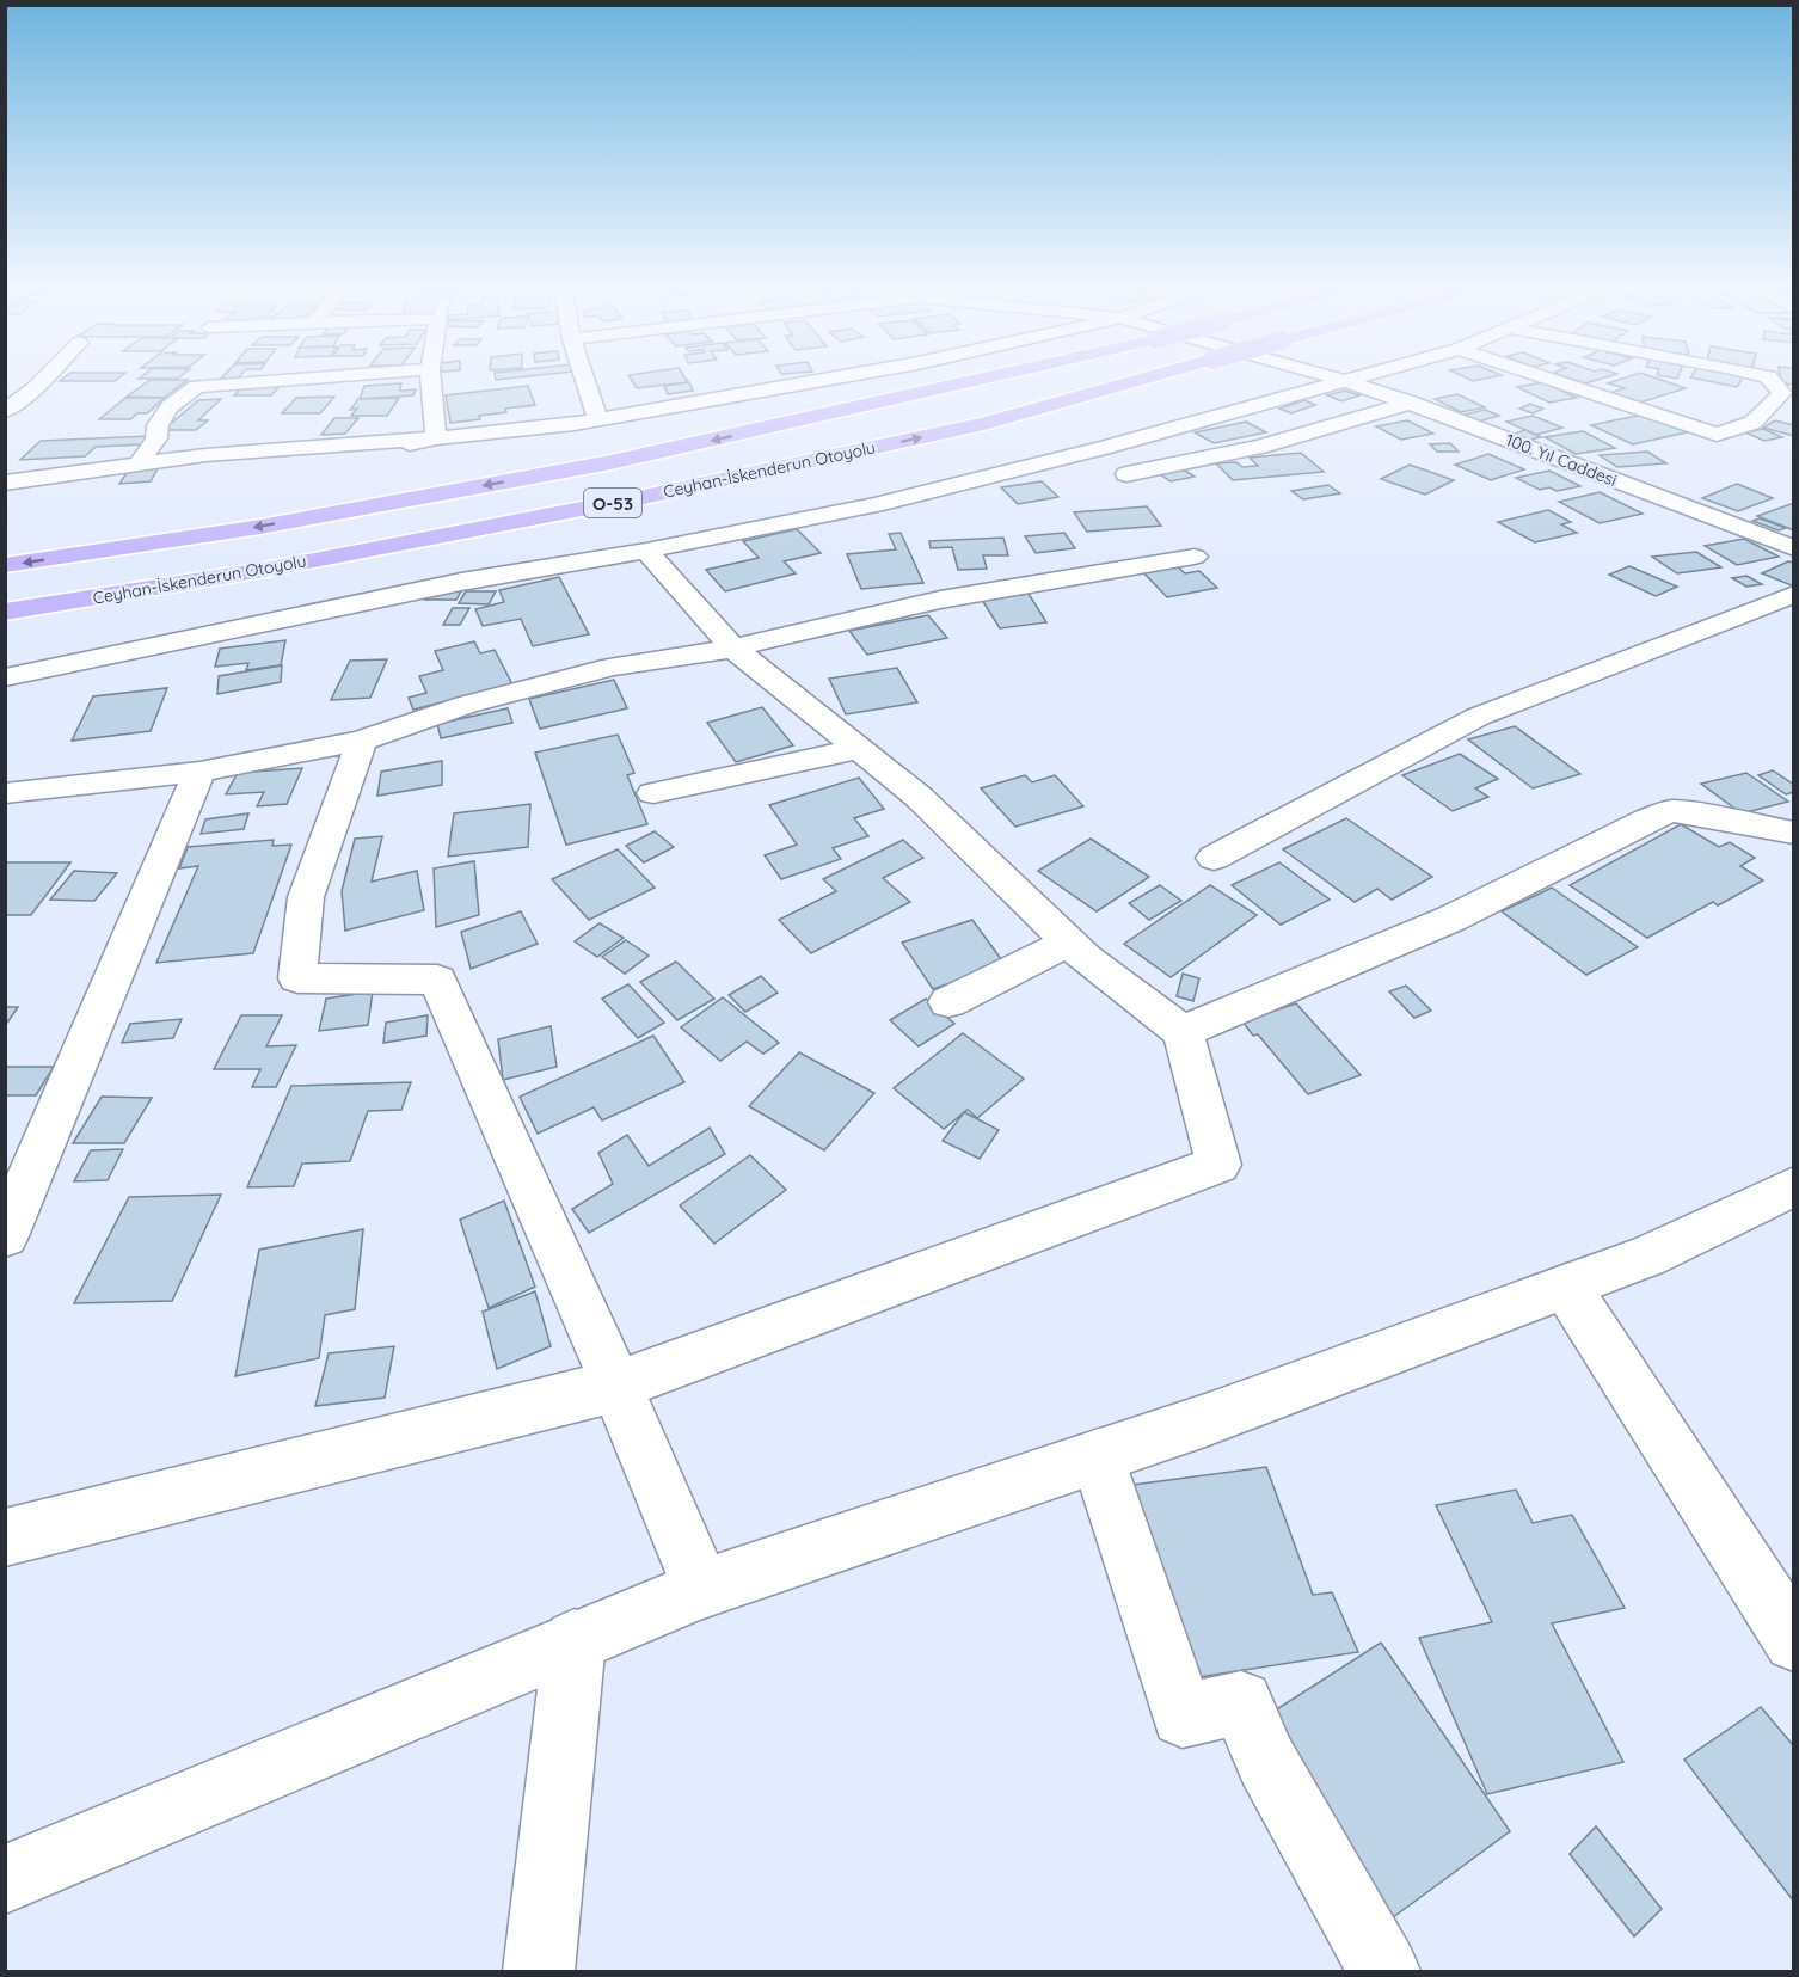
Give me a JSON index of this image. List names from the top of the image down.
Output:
{
  "streets": {
    "highway": ["Ceyhan-İskenderun Otoyolu", "O-53"],
    "street": ["100. Yıl Caddesi"]
  }
}
